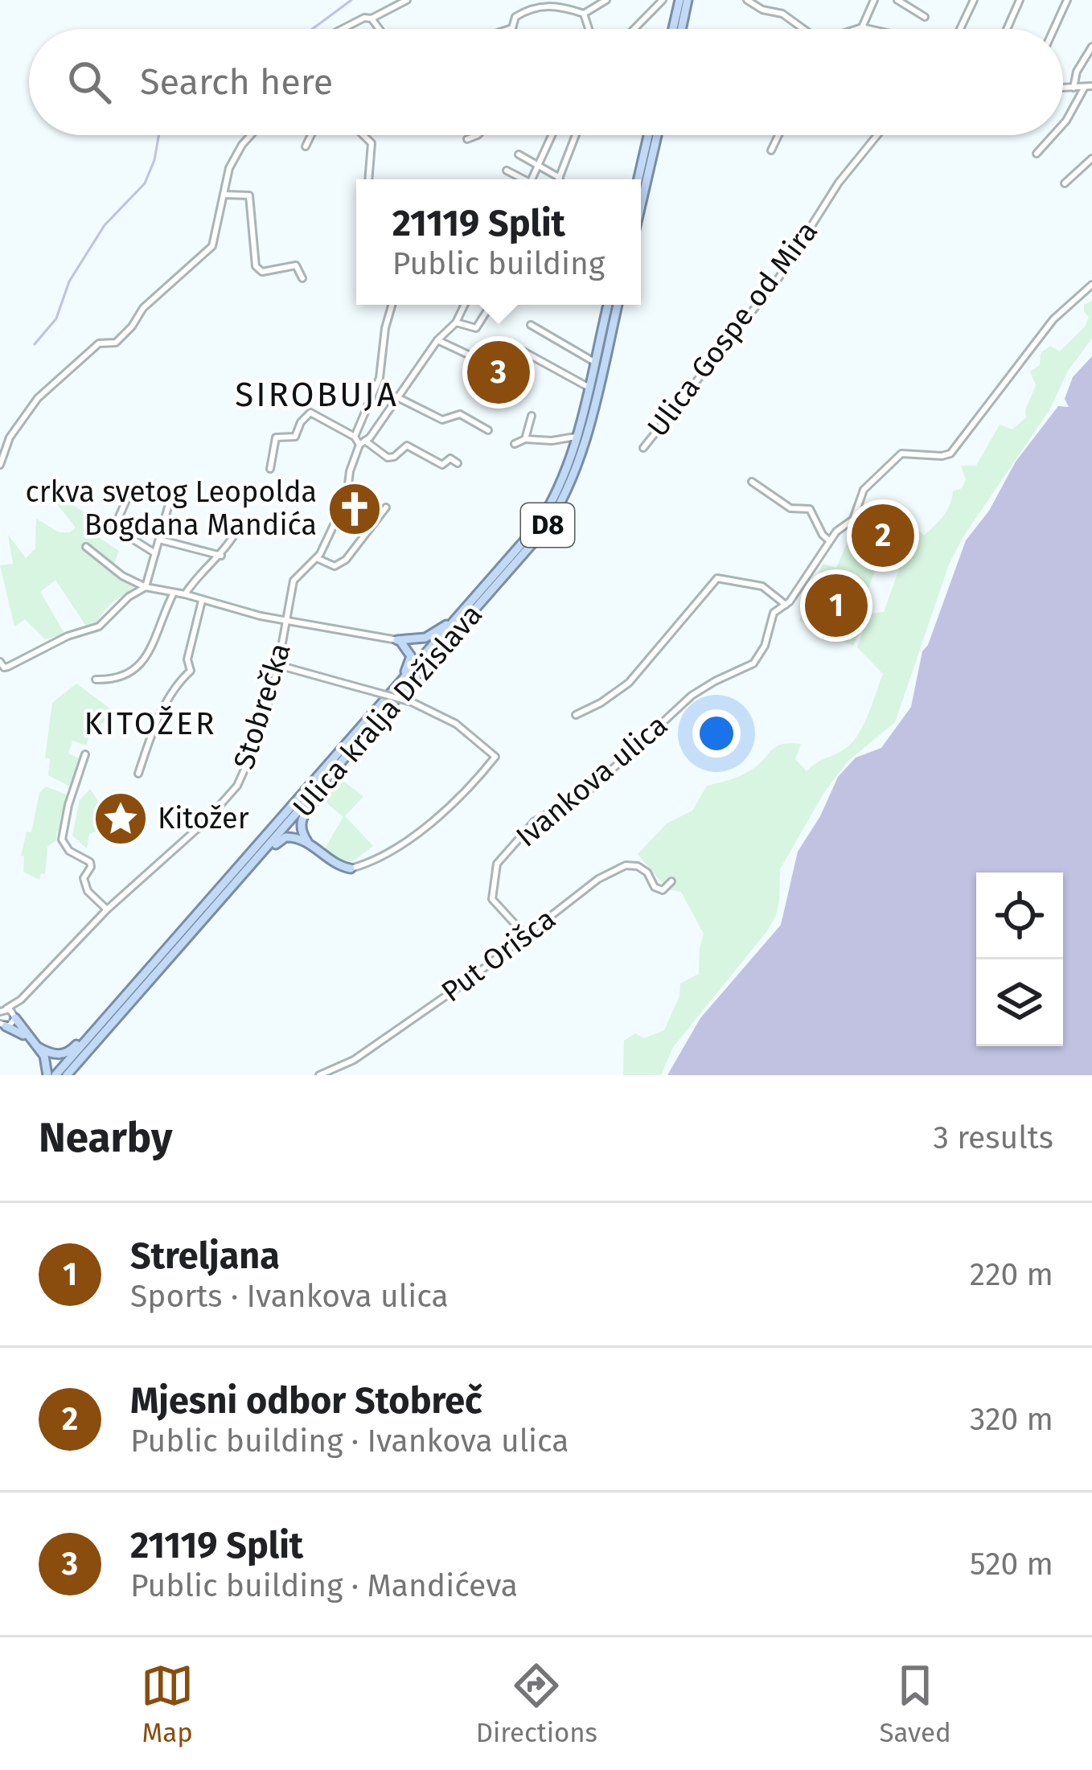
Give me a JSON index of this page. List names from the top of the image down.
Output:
{
  "streets": {
    "highway": ["D8", "Ulica kralja Držislava"],
    "street": [
      "Ulica Gospe od Mira",
      "Stobrečka",
      "Ivankova ulica",
      "Put Orišca"
    ]
  },
  "crossings": [
    ["D8", "Ulica kralja Držislava"],
    ["Ivankova ulica", "Put Orišca"]
  ],
  "districts": ["SIROBUJA", "KITOŽER"],
  "places": {
    "church": ["crkva svetog Leopolda Bogdana Mandića"],
    "place": ["Kitožer"]
  },
  "page": {
    "search": "Search here",
    "popup": ["21119 Split", "Public building"],
    "pins": ["3", "2", "1"],
    "heading": ["Nearby", "3 results"],
    "list": [
      {
        "mark": "1",
        "name": "Streljana",
        "note": "Sports · Ivankova ulica",
        "value": "220 m"
      },
      {
        "mark": "2",
        "name": "Mjesni odbor Stobreč",
        "note": "Public building · Ivankova ulica",
        "value": "320 m"
      },
      {
        "mark": "3",
        "name": "21119 Split",
        "note": "Public building · Mandićeva",
        "value": "520 m"
      }
    ],
    "nav": ["Map", "Directions", "Saved"]
  }
}
